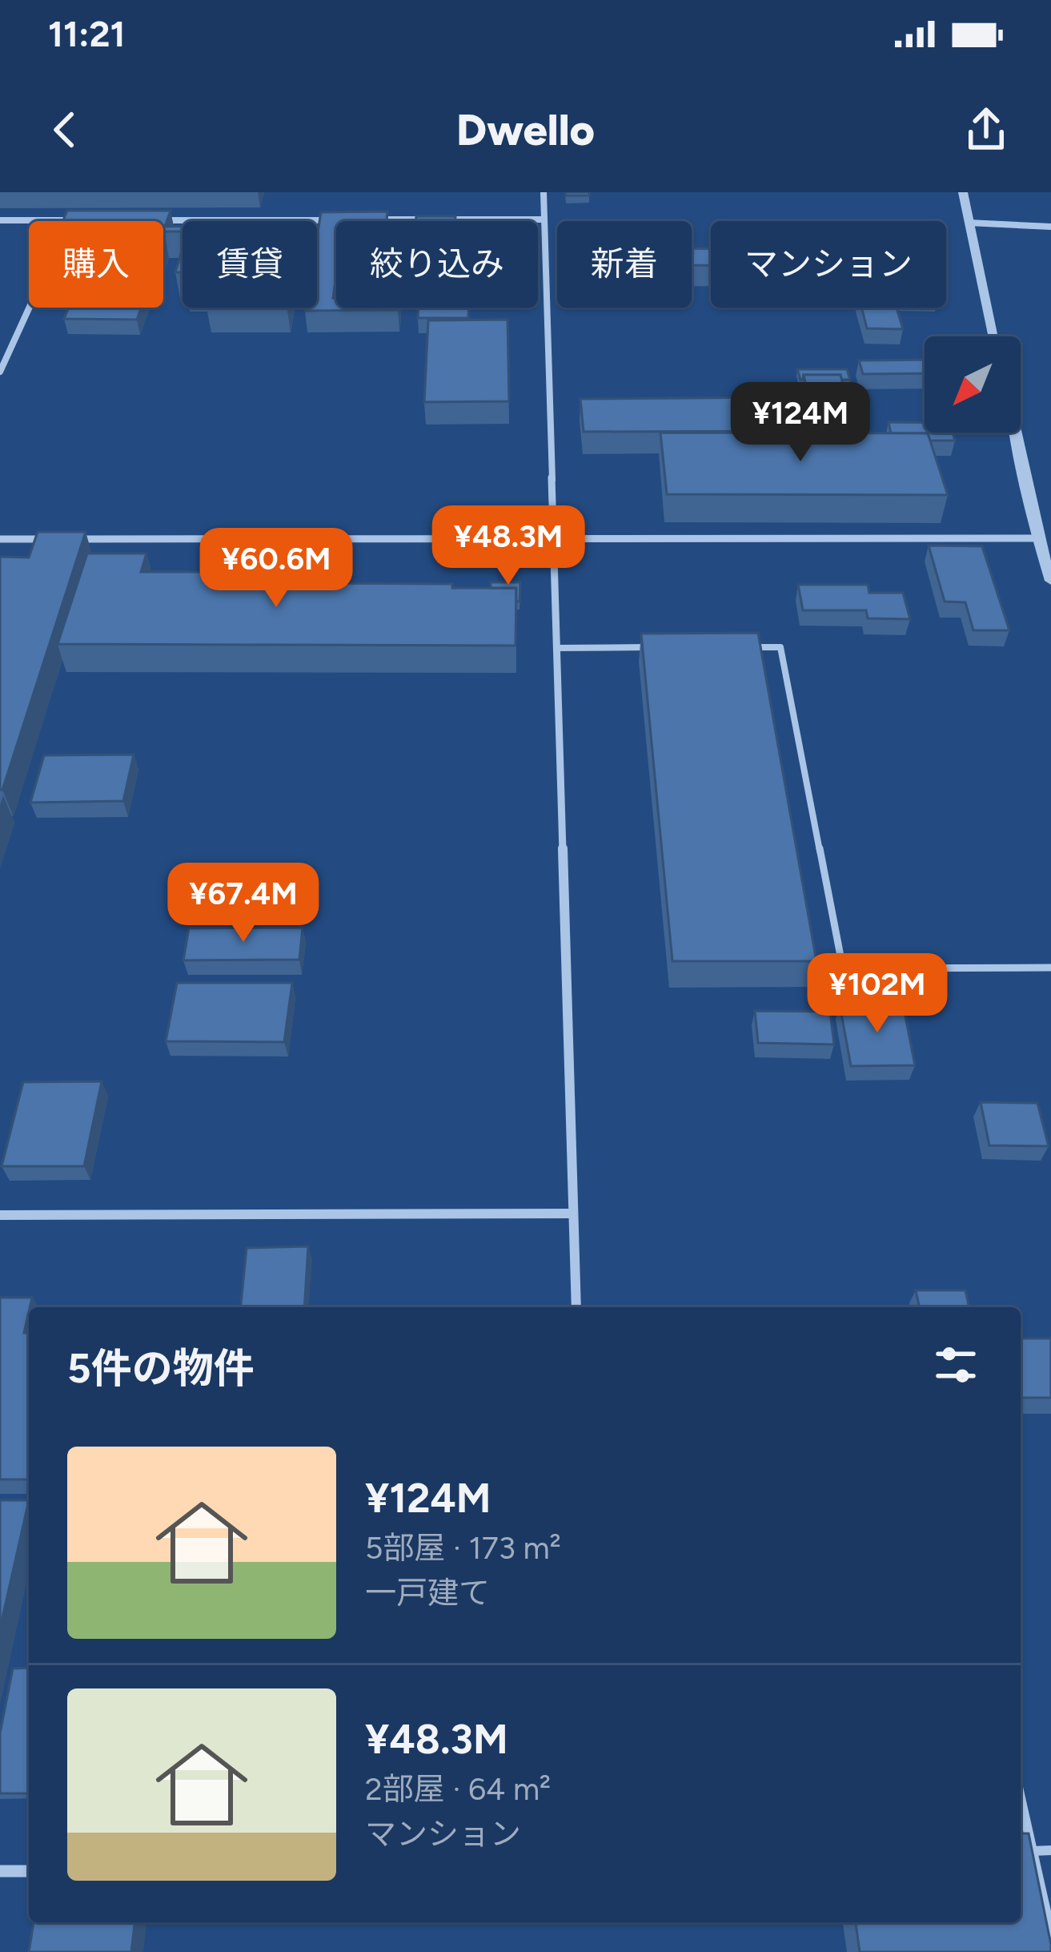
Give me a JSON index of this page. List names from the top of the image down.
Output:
{
  "north": "bottom left",
  "page": {
    "status": "11:21",
    "header": "Dwello",
    "chip": [
      "購入",
      "賃貸",
      "絞り込み",
      "新着",
      "マンション"
    ],
    "price": [
      "¥124M",
      "¥48.3M",
      "¥60.6M",
      "¥67.4M",
      "¥102M"
    ],
    "heading": "5件の物件",
    "list": [
      {
        "name": "¥124M",
        "note": "5部屋 · 173 m² · 一戸建て"
      },
      {
        "name": "¥48.3M",
        "note": "2部屋 · 64 m² · マンション"
      }
    ]
  }
}
